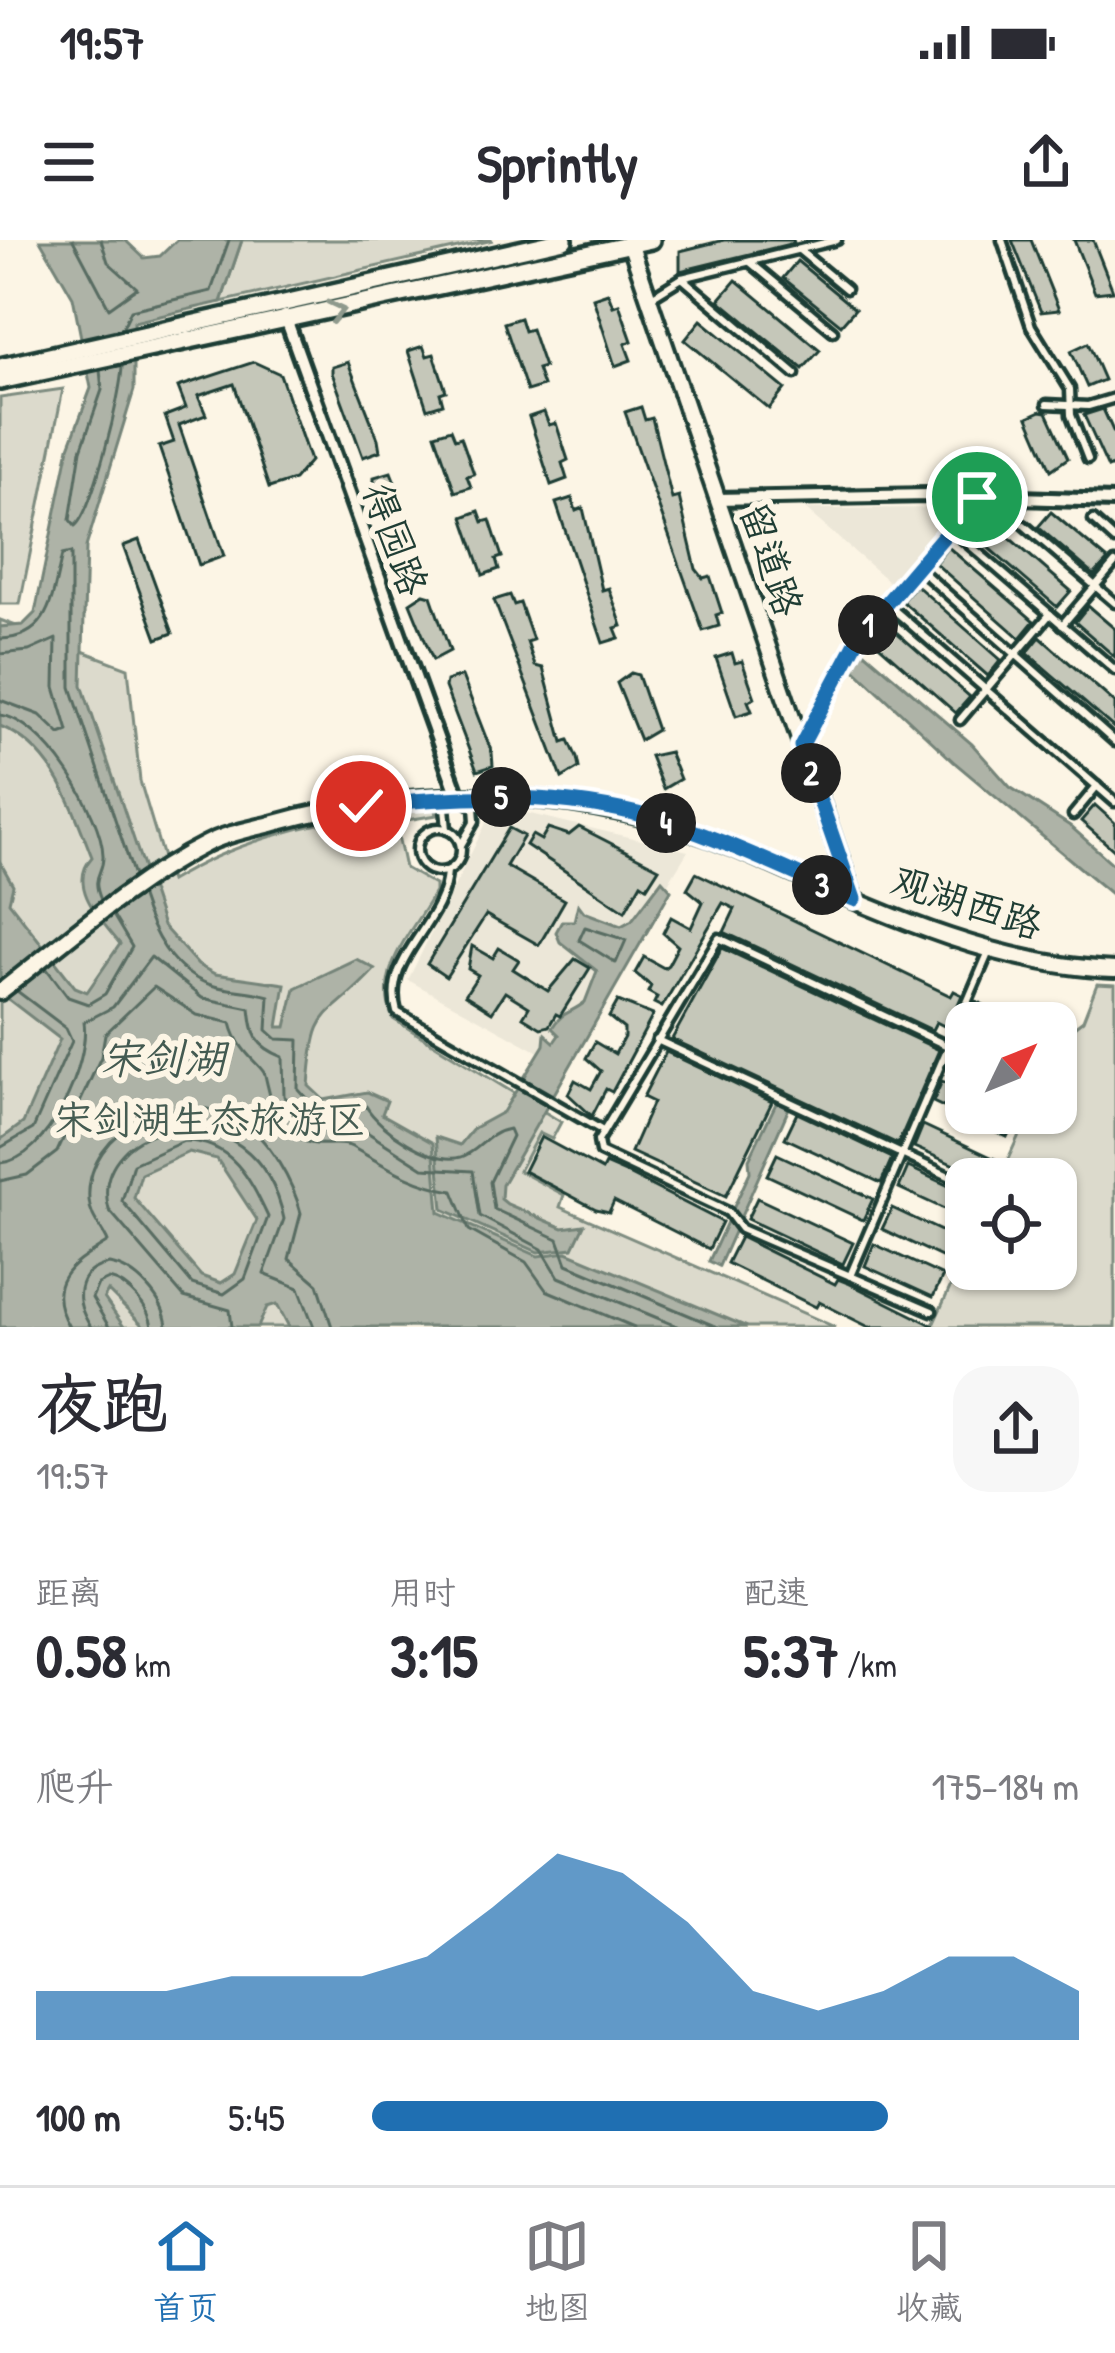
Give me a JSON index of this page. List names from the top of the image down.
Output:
{
  "streets": {
    "street": ["得园路", "留道路", "观湖西路"]
  },
  "crossings": [
    ["得园路", "观湖西路"],
    ["留道路", "观湖西路"]
  ],
  "water": ["宋剑湖"],
  "parks": ["宋剑湖生态旅游区"],
  "north": "top right",
  "page": {
    "status": "19:57",
    "header": "Sprintly",
    "pins": [
      "1",
      "2",
      "5",
      "4",
      "3"
    ],
    "heading": ["夜跑", "19:57"],
    "stats": [
      ["距离", "0.58 km"],
      ["用时", "3:15"],
      ["配速", "5:37 /km"]
    ],
    "chart": ["爬升", "175–184 m"],
    "list": [
      {
        "name": "100 m",
        "note": "5:45"
      }
    ],
    "tabs": ["首页", "地图", "收藏"]
  }
}
